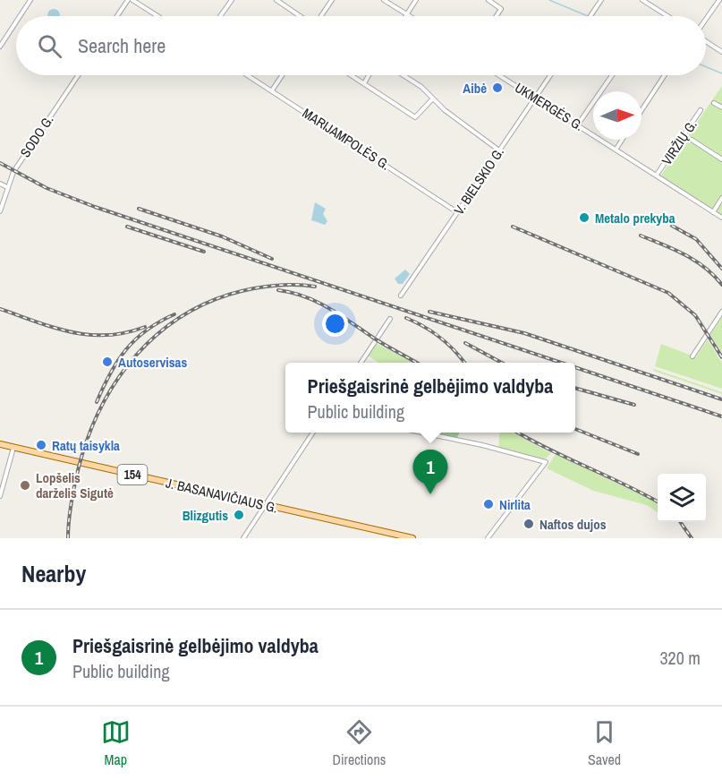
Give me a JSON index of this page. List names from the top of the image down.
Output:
{
  "streets": {
    "main road": ["154", "J. BASANAVIČIAUS G."],
    "street": [
      "UKMERGĖS G.",
      "SODO G.",
      "MARIJAMPOLĖS G.",
      "VIRŽIŲ G.",
      "V. BIELSKIO G."
    ]
  },
  "crossings": [
    ["UKMERGĖS G.", "VIRŽIŲ G."],
    ["UKMERGĖS G.", "V. BIELSKIO G."],
    ["MARIJAMPOLĖS G.", "V. BIELSKIO G."]
  ],
  "places": [
    "Aibė",
    "Metalo prekyba",
    "Autoservisas",
    "Ratų taisykla",
    "Lopšelis darželis Sigutė",
    "Nirlita",
    "Blizgutis",
    "Naftos dujos"
  ],
  "north": "right",
  "page": {
    "search": "Search here",
    "popup": ["Priešgaisrinė gelbėjimo valdyba", "Public building"],
    "pins": "1",
    "heading": "Nearby",
    "list": [
      {
        "mark": "1",
        "name": "Priešgaisrinė gelbėjimo valdyba",
        "note": "Public building",
        "value": "320 m"
      }
    ],
    "nav": ["Map", "Directions", "Saved"]
  }
}
